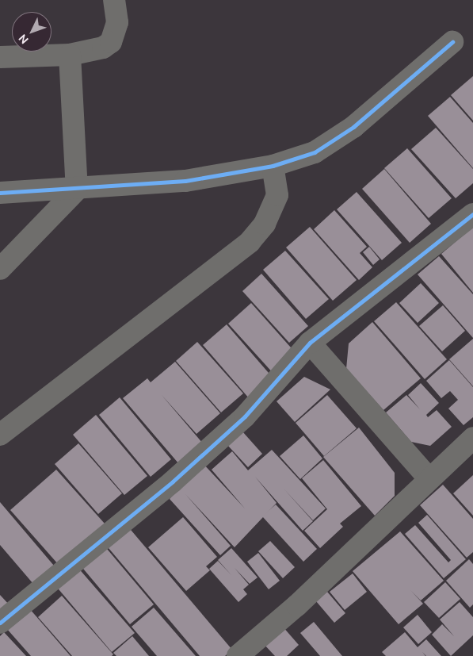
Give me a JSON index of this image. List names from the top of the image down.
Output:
{
  "north": "bottom left"
}
